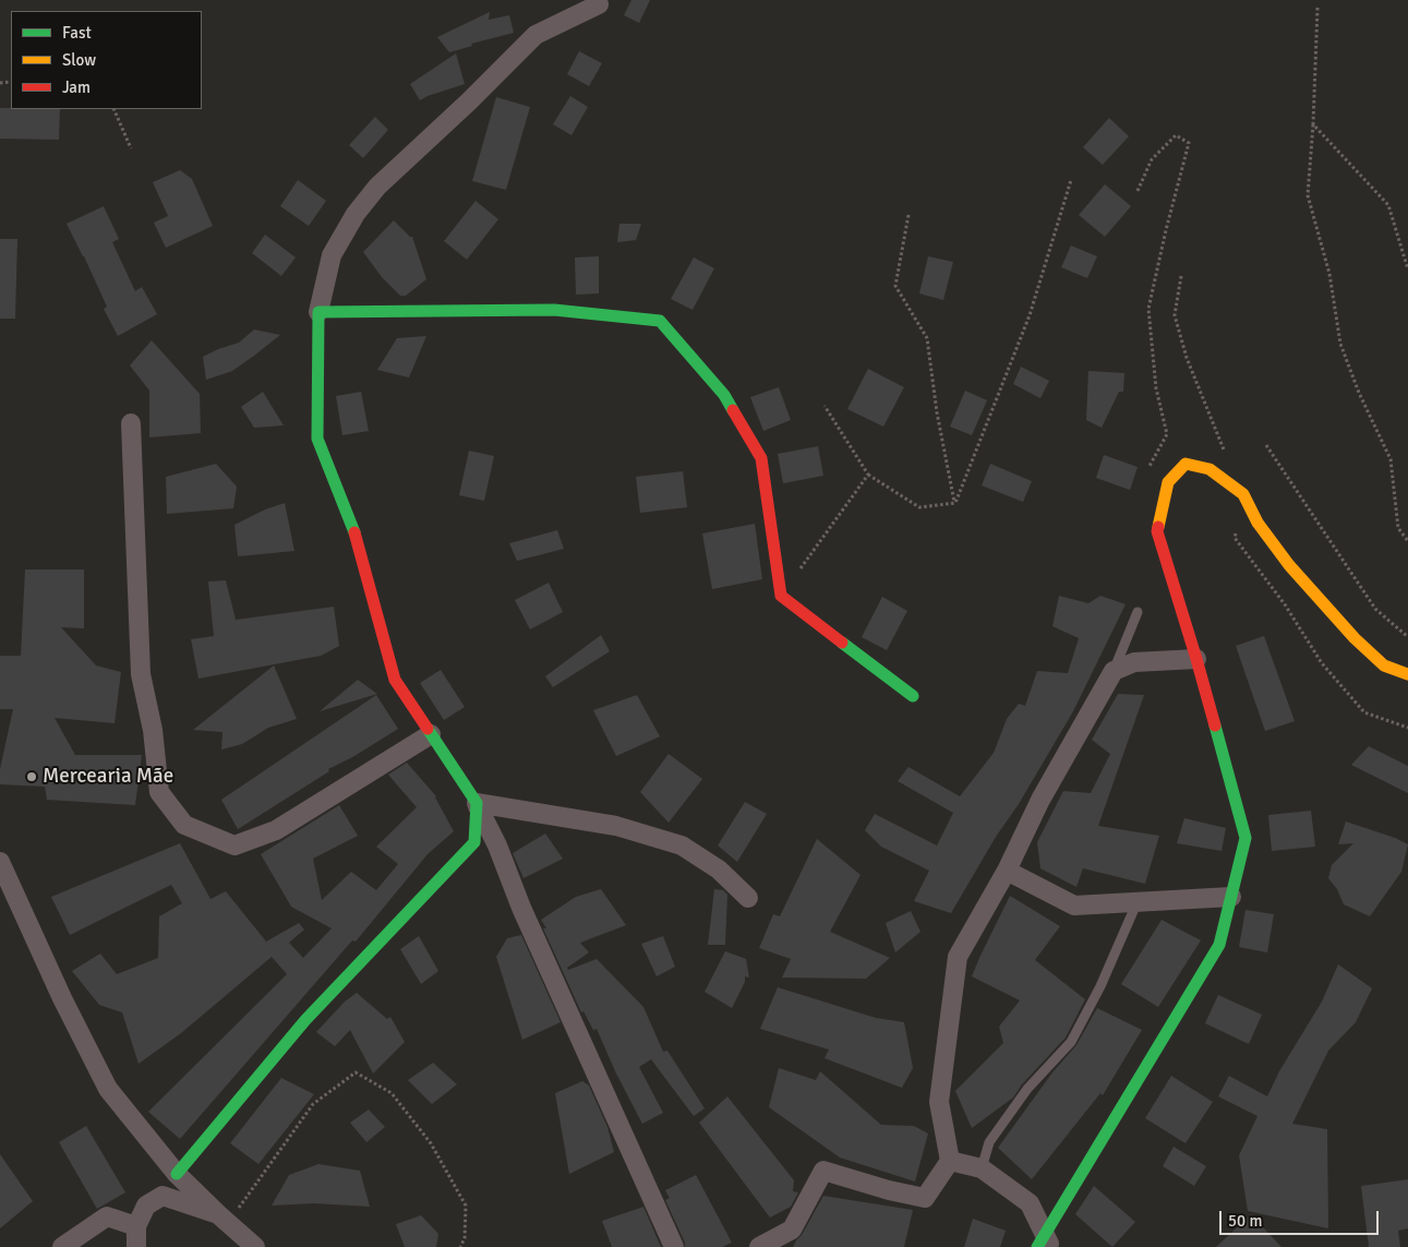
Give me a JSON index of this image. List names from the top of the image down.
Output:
{
  "places": ["Mercearia Mãe"],
  "legend": ["Fast", "Slow", "Jam"],
  "scale_bar": "50 m"
}
